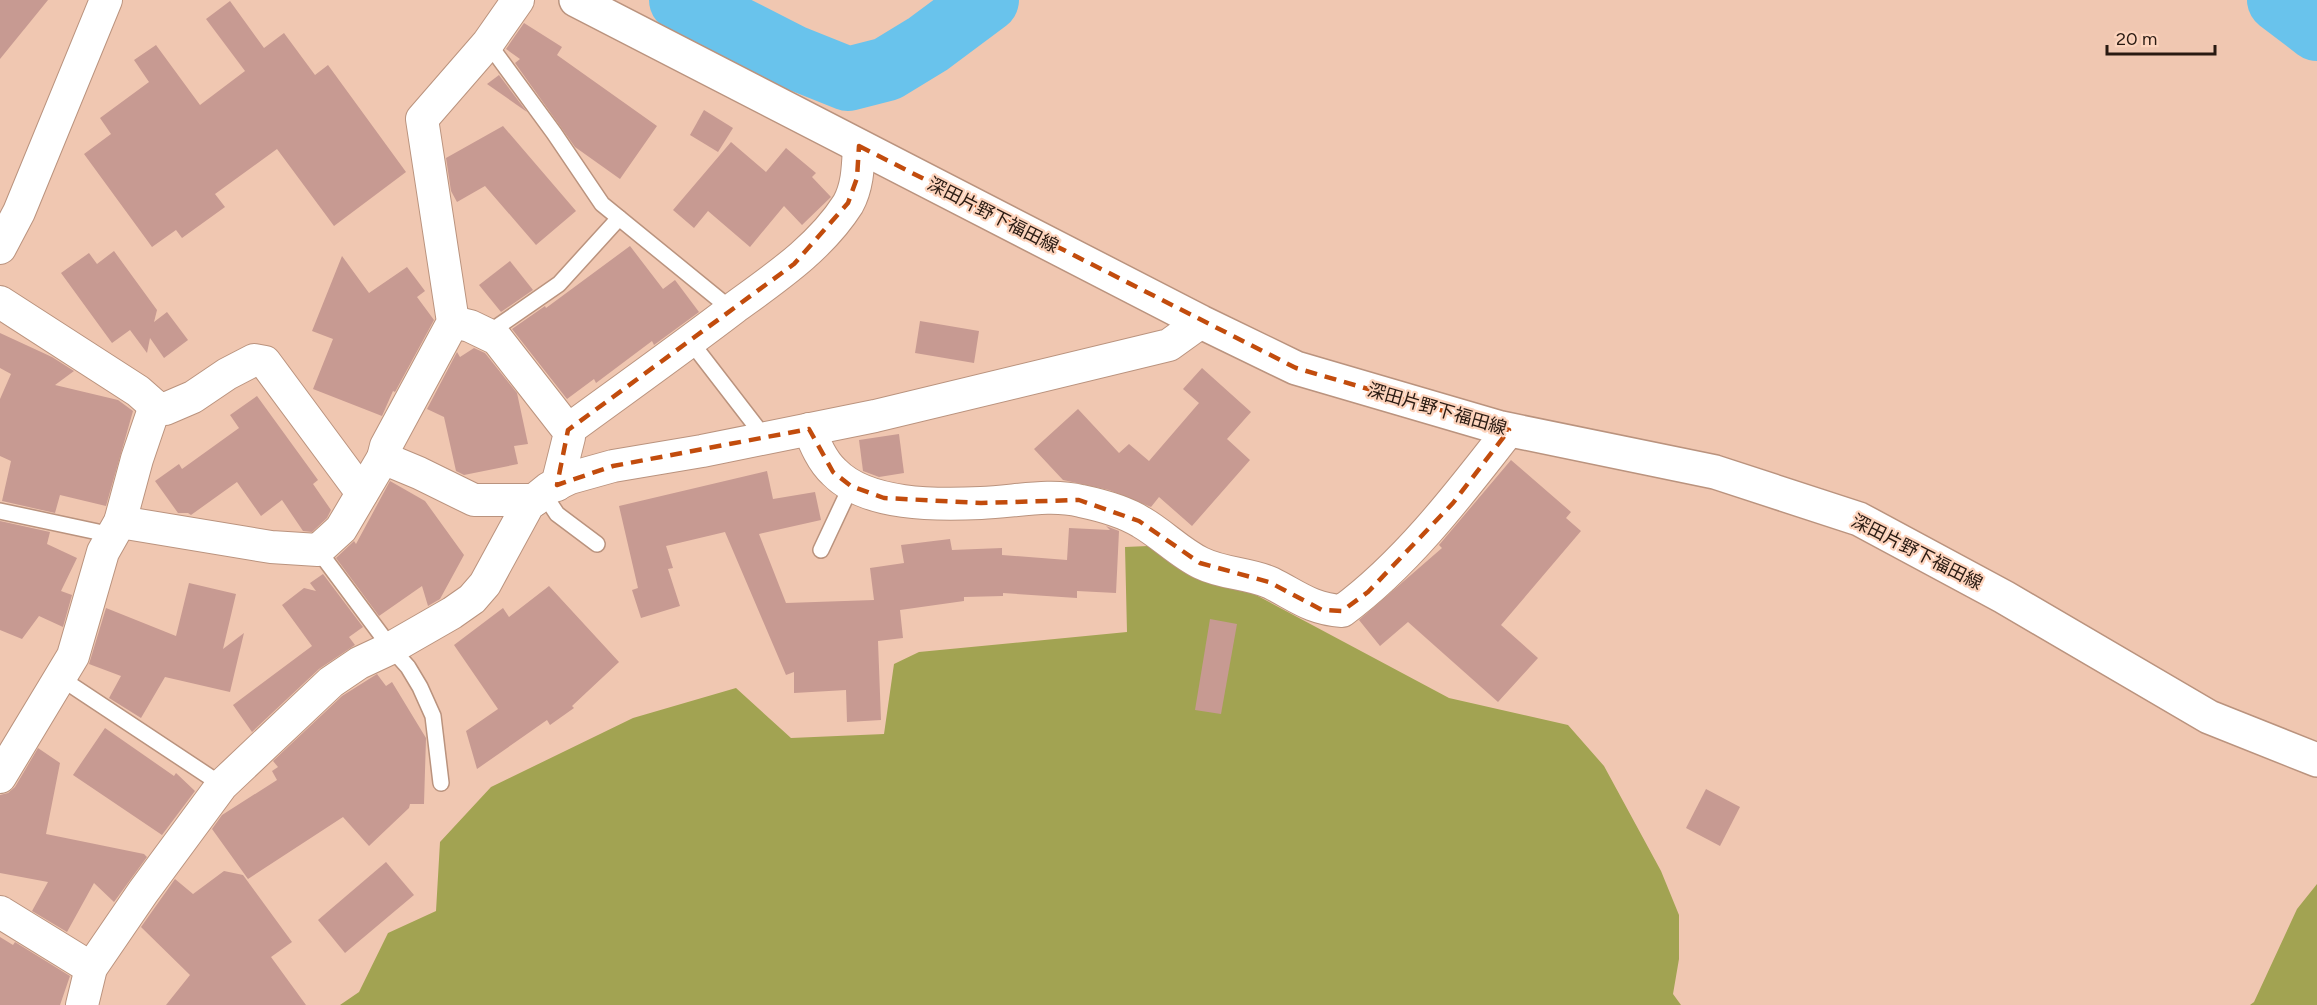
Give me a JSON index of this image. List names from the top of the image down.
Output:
{
  "streets": {
    "main road": ["深田片野下福田線"]
  },
  "scale_bar": "20 m"
}
